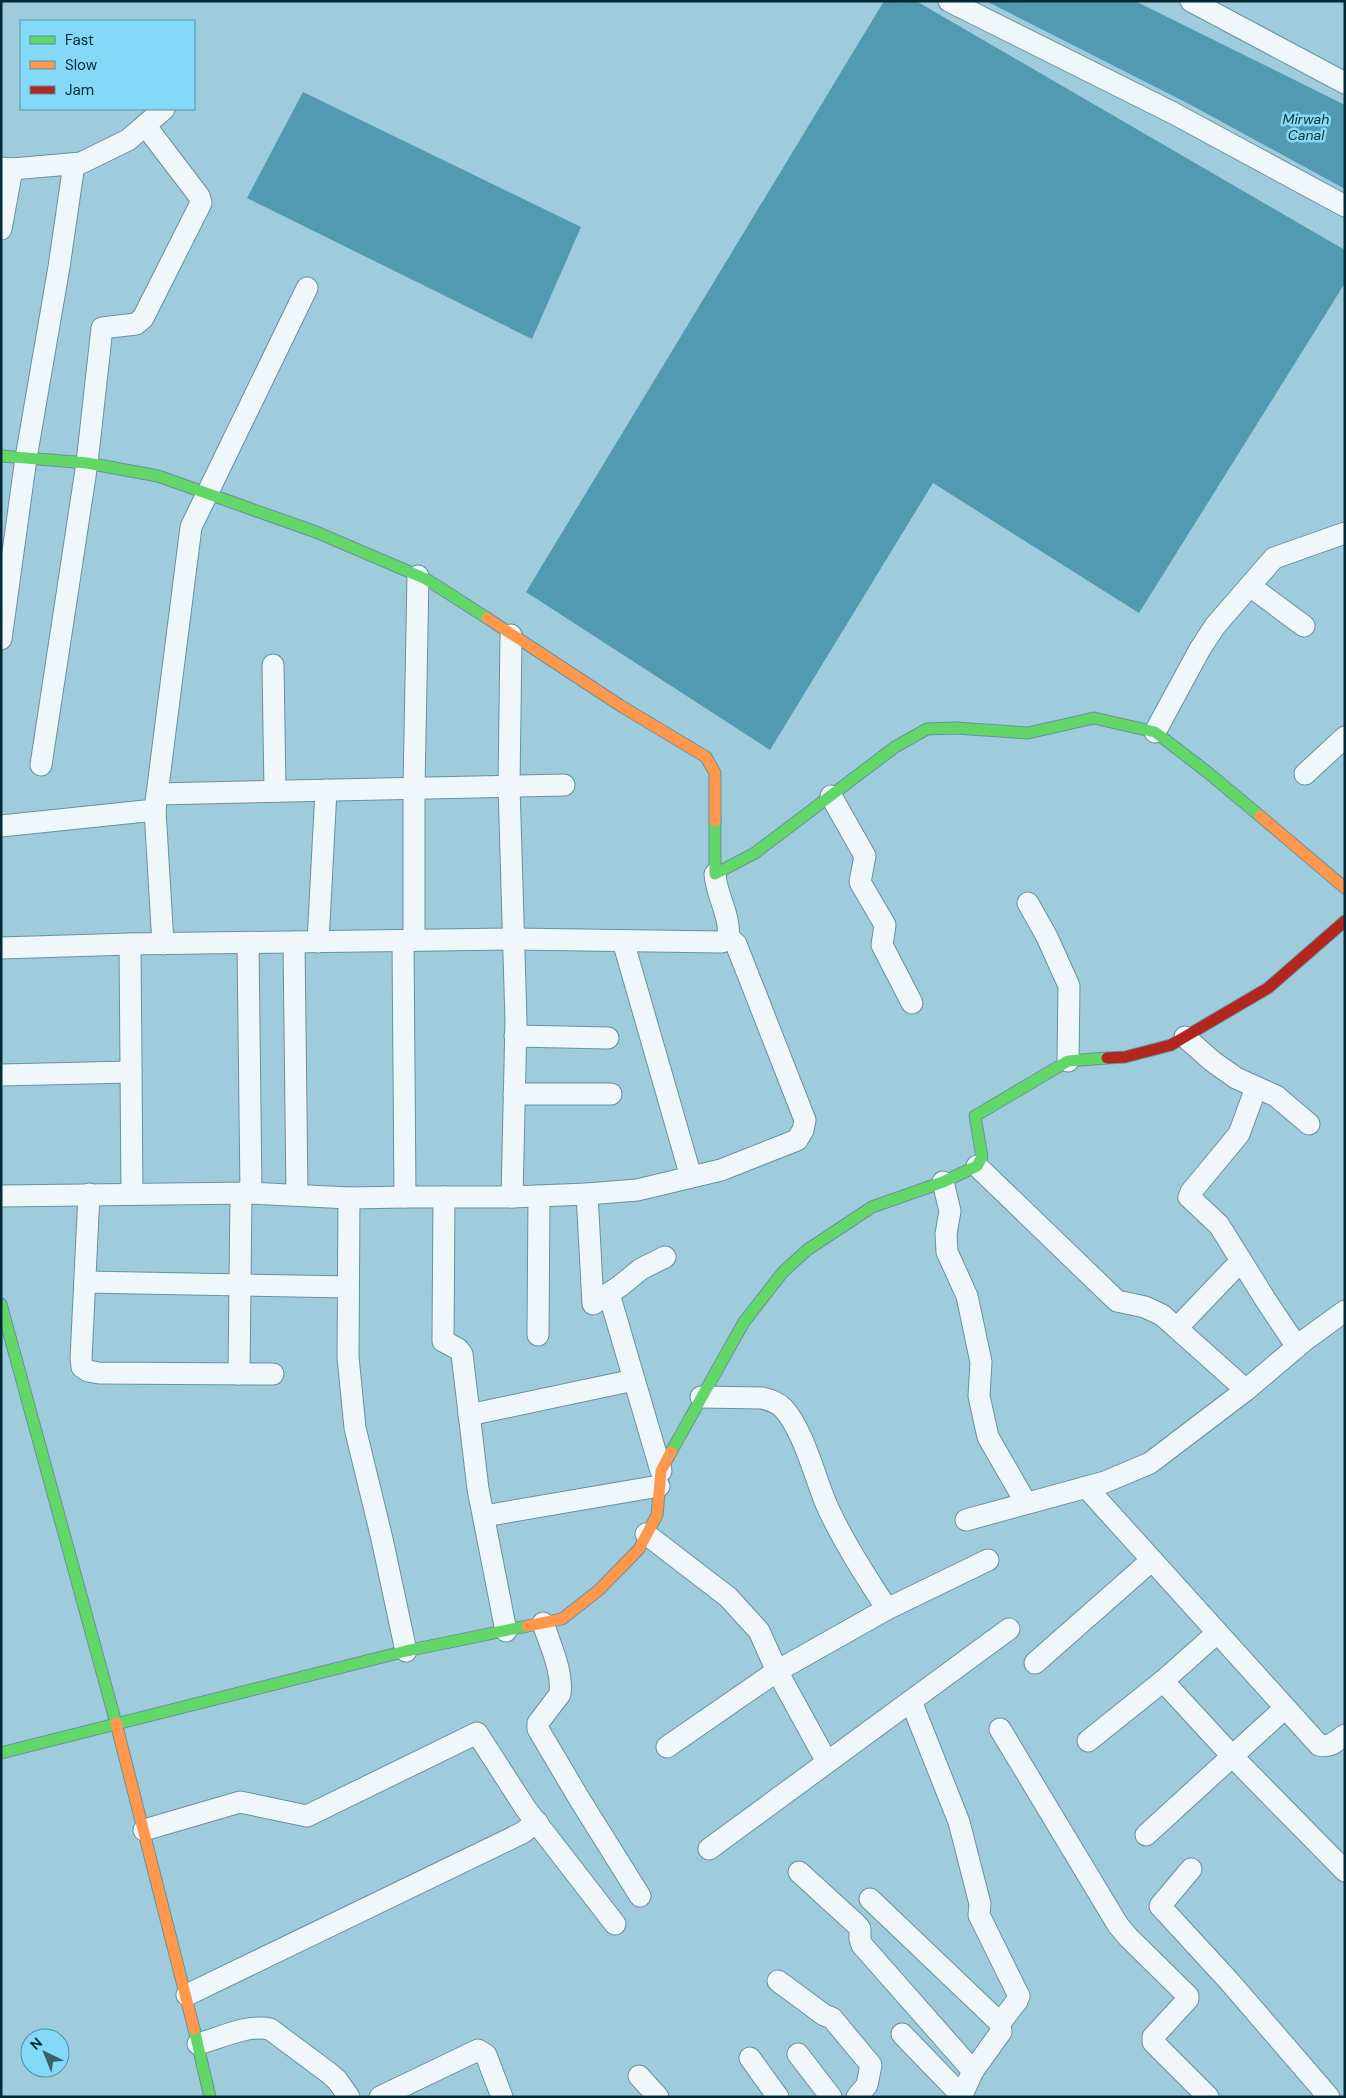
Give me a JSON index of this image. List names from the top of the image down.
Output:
{
  "water": ["Mirwah Canal"],
  "legend": ["Fast", "Slow", "Jam"],
  "north": "top left"
}
